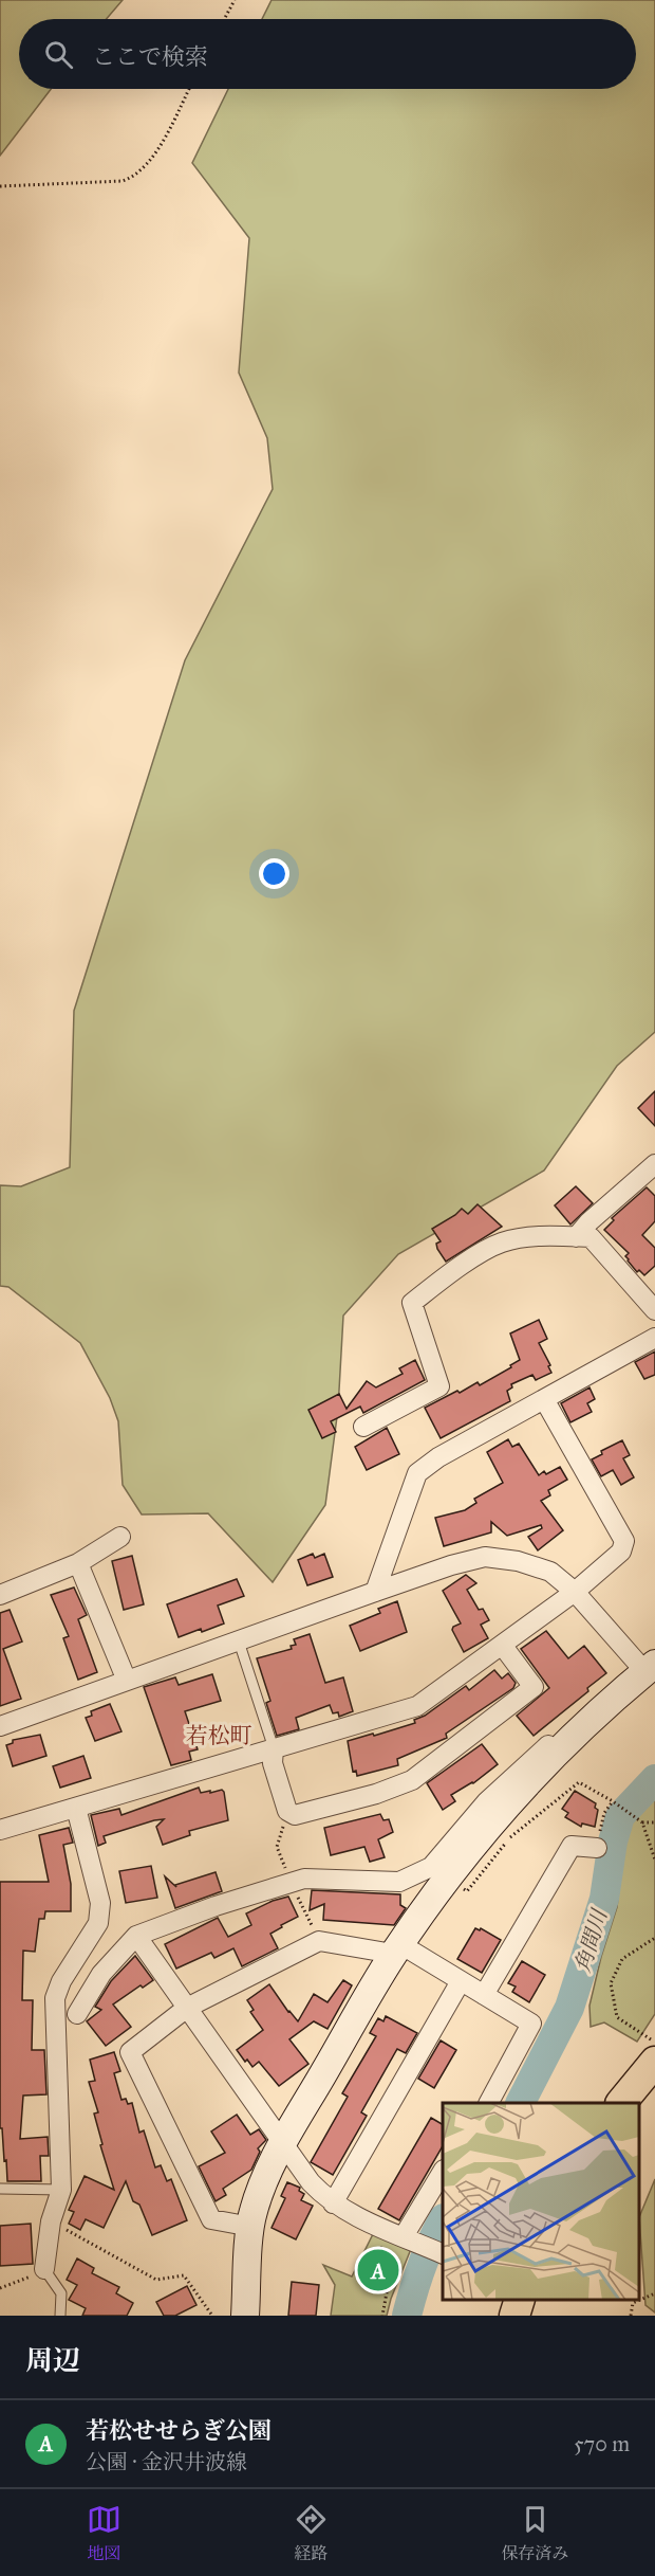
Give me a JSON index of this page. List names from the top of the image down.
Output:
{
  "districts": ["若松町"],
  "water": ["角間川"],
  "page": {
    "search": "ここで検索",
    "pins": "A",
    "heading": "周辺",
    "list": [
      {
        "mark": "A",
        "name": "若松せせらぎ公園",
        "note": "公園 · 金沢井波線",
        "value": "570 m"
      }
    ],
    "nav": ["地図", "経路", "保存済み"]
  }
}
